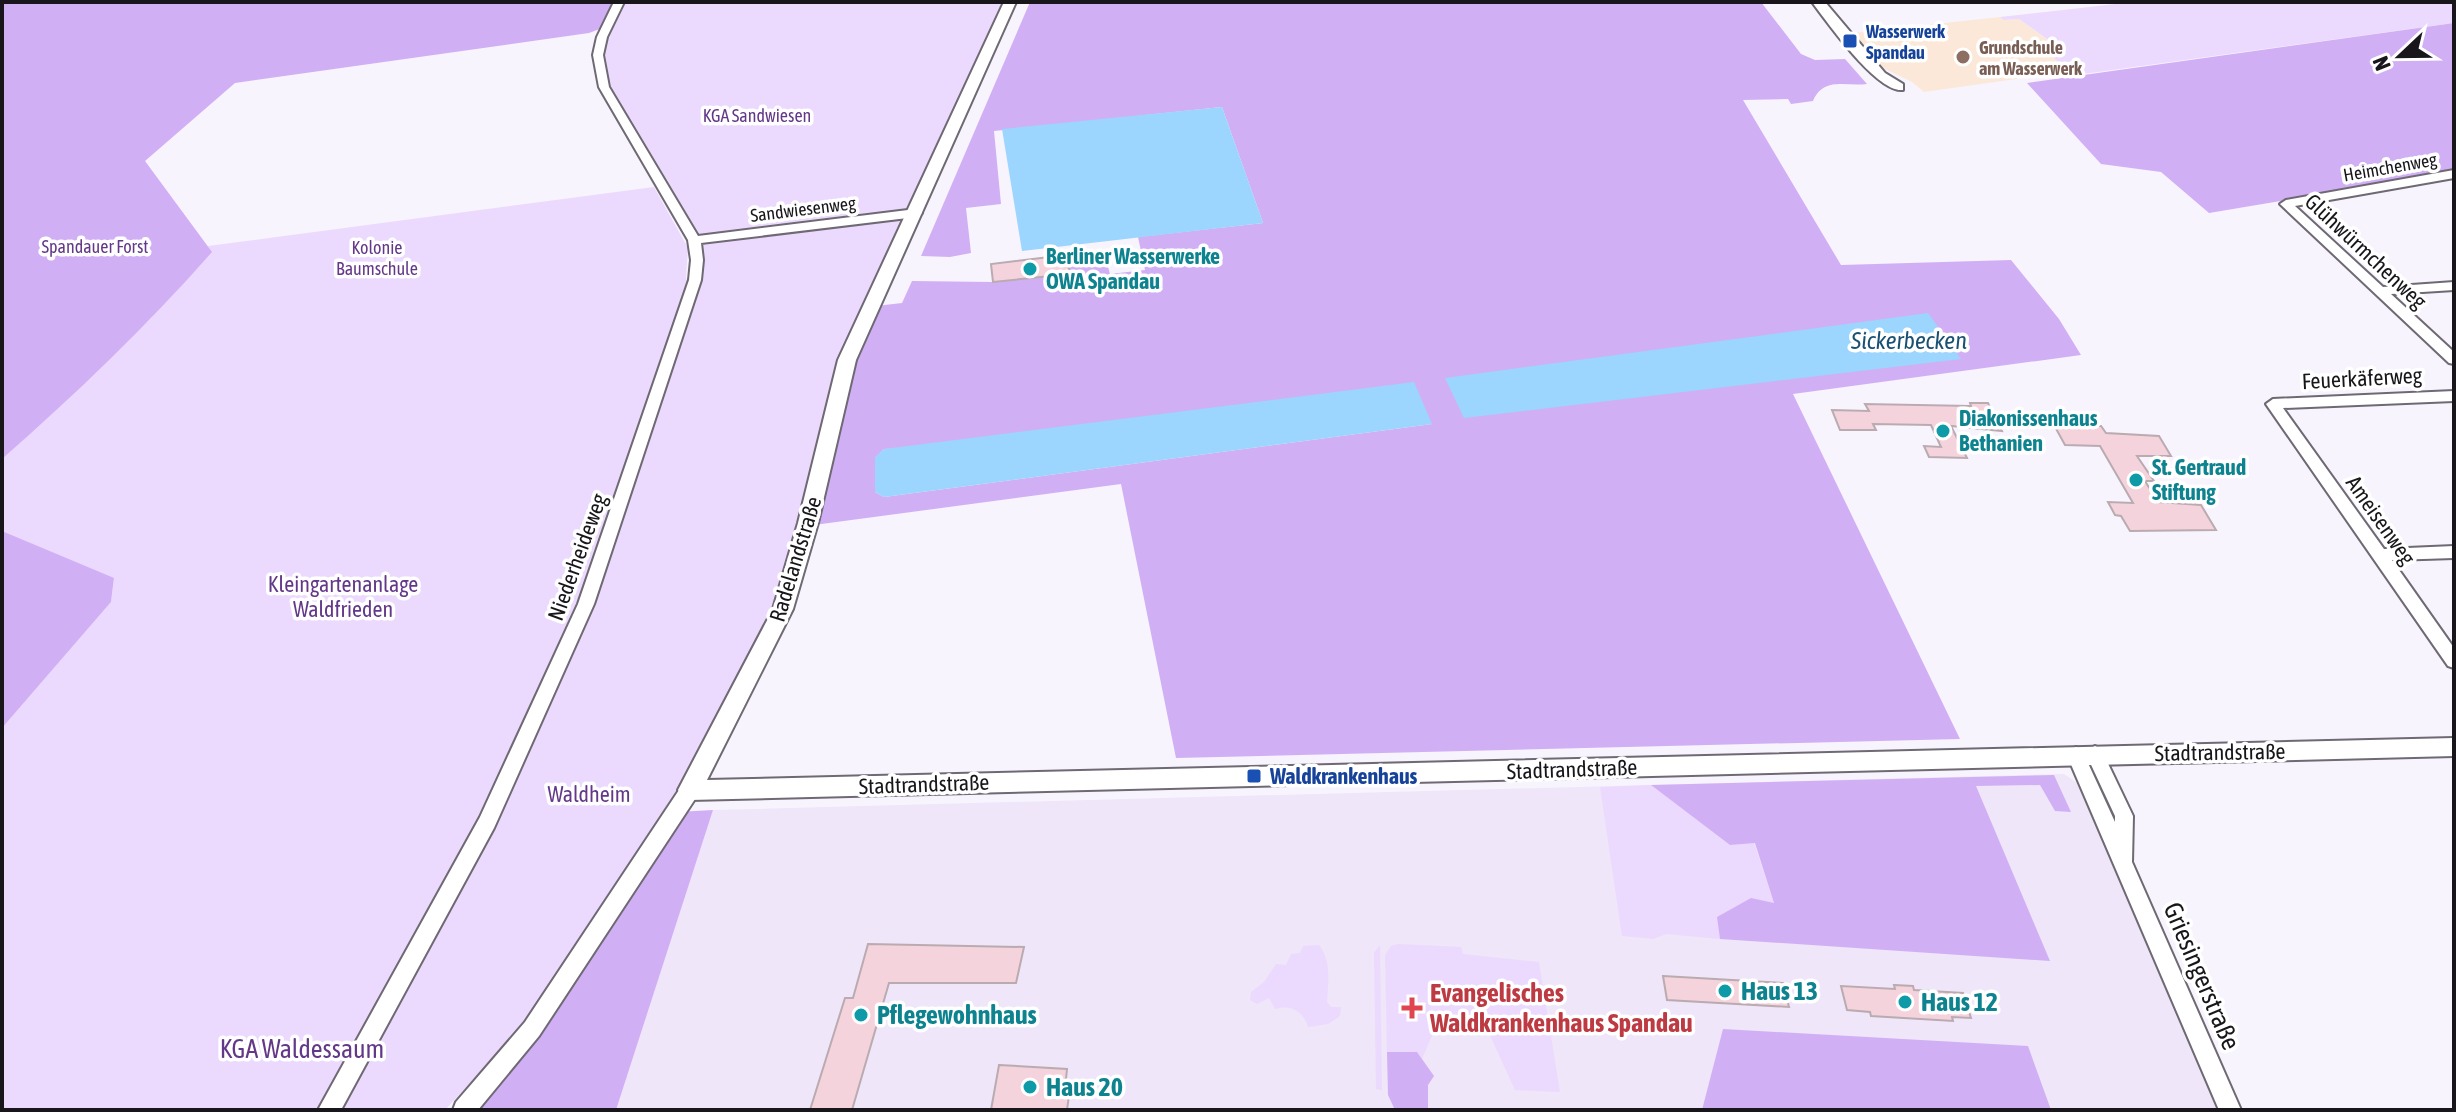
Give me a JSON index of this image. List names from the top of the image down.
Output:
{
  "streets": {
    "street": [
      "Heimchenweg",
      "Sandwiesenweg",
      "Glühwürmchenweg",
      "Feuerkäferweg",
      "Ameisenweg",
      "Niederheideweg",
      "Radelandstraße",
      "Stadtrandstraße",
      "Griesingerstraße"
    ]
  },
  "crossings": [
    ["Heimchenweg", "Glühwürmchenweg"],
    ["Sandwiesenweg", "Niederheideweg"],
    ["Sandwiesenweg", "Radelandstraße"],
    ["Feuerkäferweg", "Ameisenweg"],
    ["Radelandstraße", "Stadtrandstraße"],
    ["Stadtrandstraße", "Griesingerstraße"]
  ],
  "water": ["Sickerbecken"],
  "parks": [
    "KGA Sandwiesen",
    "Spandauer Forst",
    "Kolonie Baumschule",
    "Kleingartenanlage Waldfrieden",
    "Waldheim",
    "KGA Waldessaum"
  ],
  "places": {
    "transit": ["Wasserwerk Spandau", "Waldkrankenhaus"],
    "other": [
      "Grundschule am Wasserwerk",
      "Berliner Wasserwerke OWA Spandau",
      "Diakonissenhaus Bethanien",
      "St. Gertraud Stiftung",
      "Haus 13",
      "Haus 12",
      "Pflegewohnhaus",
      "Haus 20"
    ],
    "health": ["Evangelisches Waldkrankenhaus Spandau"]
  },
  "north": "left"
}
